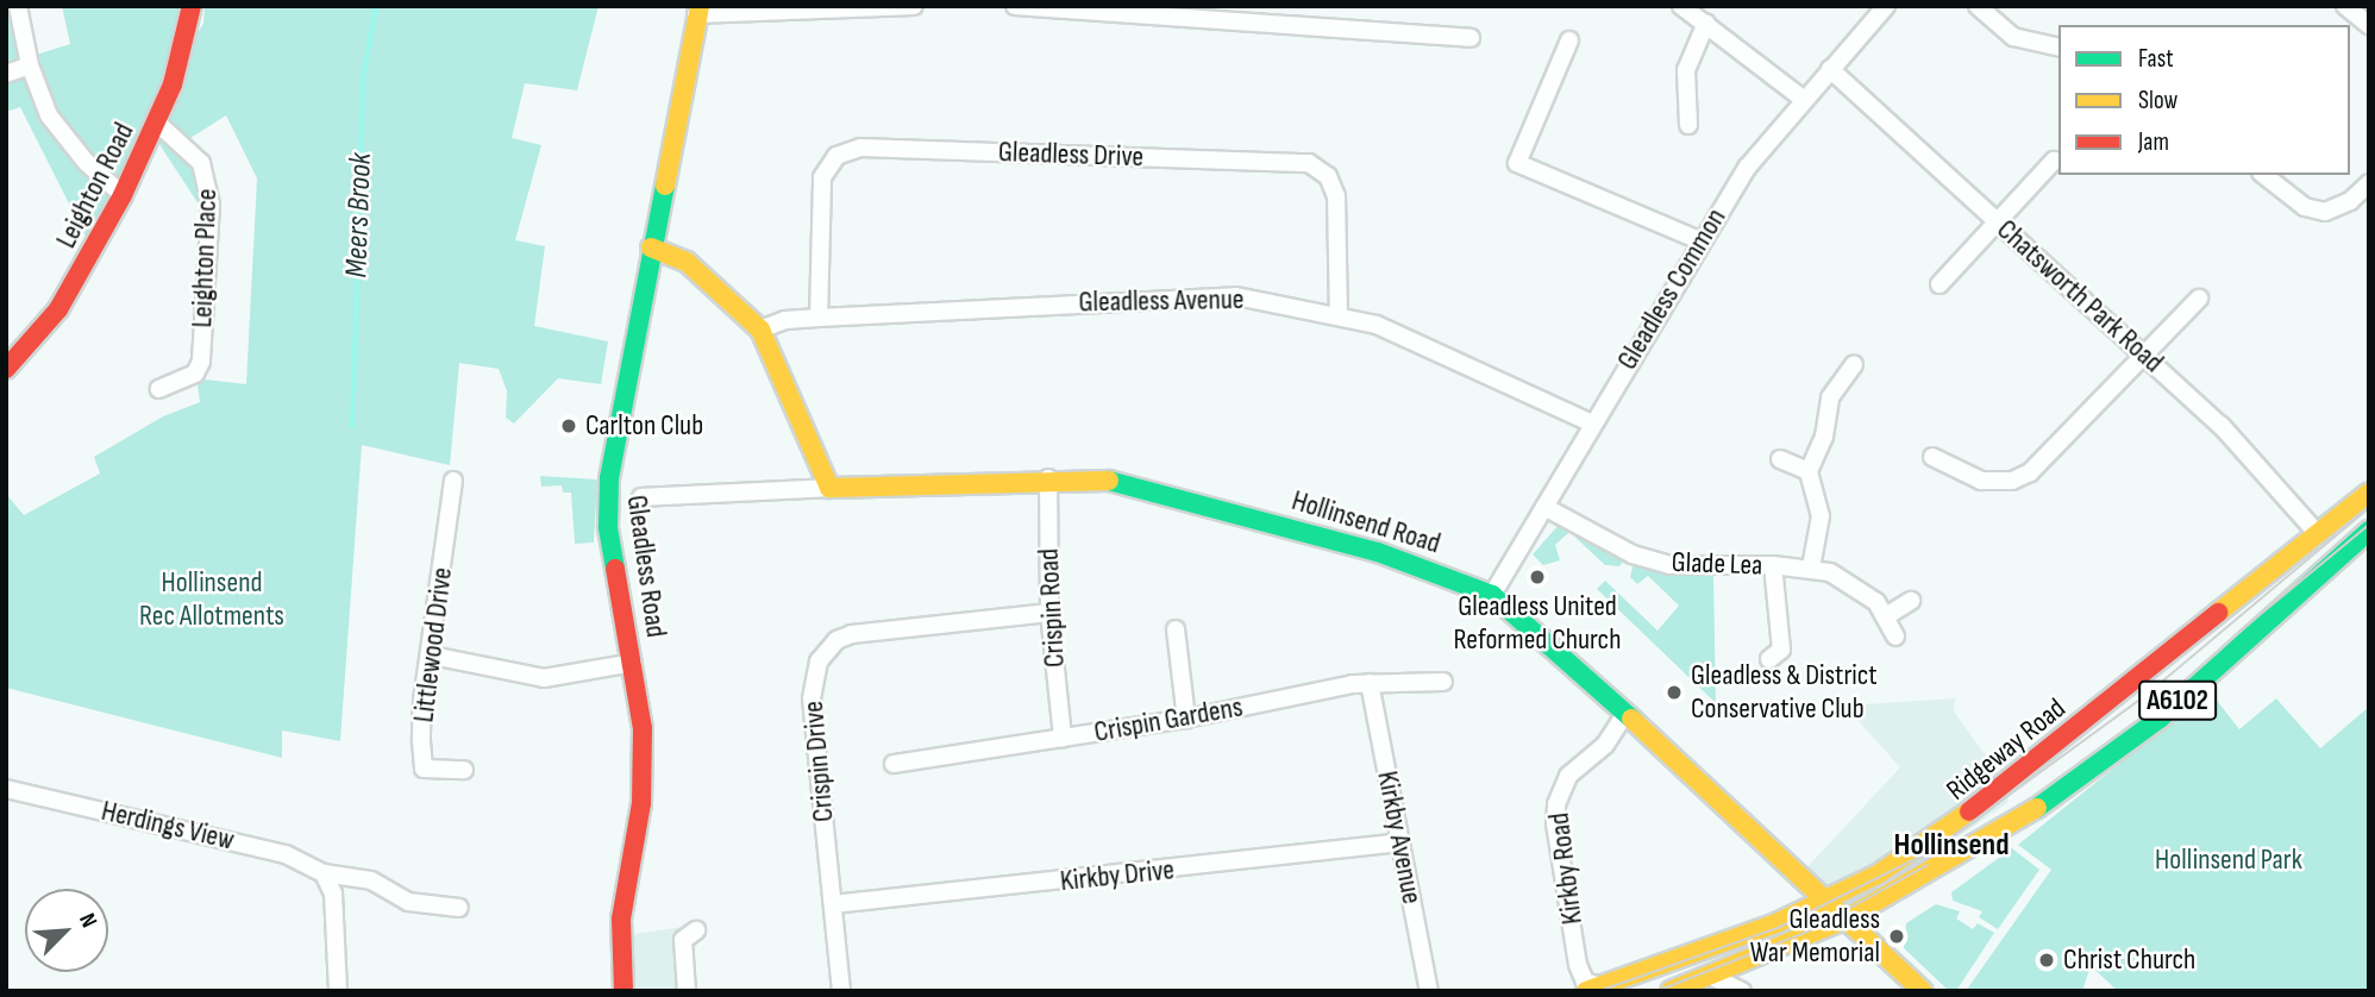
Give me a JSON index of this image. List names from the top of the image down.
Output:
{
  "streets": {
    "main road": [
      "Leighton Road",
      "Hollinsend Road",
      "Gleadless Road",
      "A6102",
      "Ridgeway Road"
    ],
    "street": [
      "Gleadless Drive",
      "Leighton Place",
      "Gleadless Common",
      "Chatsworth Park Road",
      "Gleadless Avenue",
      "Glade Lea",
      "Crispin Road",
      "Littlewood Drive",
      "Crispin Gardens",
      "Crispin Drive",
      "Herdings View",
      "Kirkby Avenue",
      "Kirkby Road",
      "Kirkby Drive"
    ]
  },
  "crossings": [
    ["Gleadless Drive", "Gleadless Avenue"],
    ["Leighton Road", "Leighton Place"],
    ["Gleadless Common", "Chatsworth Park Road"],
    ["Gleadless Common", "Gleadless Avenue"],
    ["Gleadless Common", "Hollinsend Road"],
    ["Gleadless Common", "Glade Lea"],
    ["Chatsworth Park Road", "Ridgeway Road"],
    ["Hollinsend Road", "Crispin Road"],
    ["Hollinsend Road", "Ridgeway Road"],
    ["Hollinsend Road", "Kirkby Road"],
    ["Crispin Road", "Crispin Gardens"],
    ["Crispin Road", "Crispin Drive"],
    ["Crispin Gardens", "Kirkby Avenue"],
    ["Ridgeway Road", "Kirkby Road"],
    ["Crispin Drive", "Kirkby Drive"],
    ["Kirkby Avenue", "Kirkby Drive"]
  ],
  "districts": ["Hollinsend"],
  "water": ["Meers Brook"],
  "parks": ["Hollinsend Rec Allotments", "Hollinsend Park"],
  "places": [
    "Carlton Club",
    "Gleadless United Reformed Church",
    "Gleadless & District Conservative Club",
    "Gleadless War Memorial",
    "Christ Church"
  ],
  "legend": ["Fast", "Slow", "Jam"],
  "north": "top right"
}
